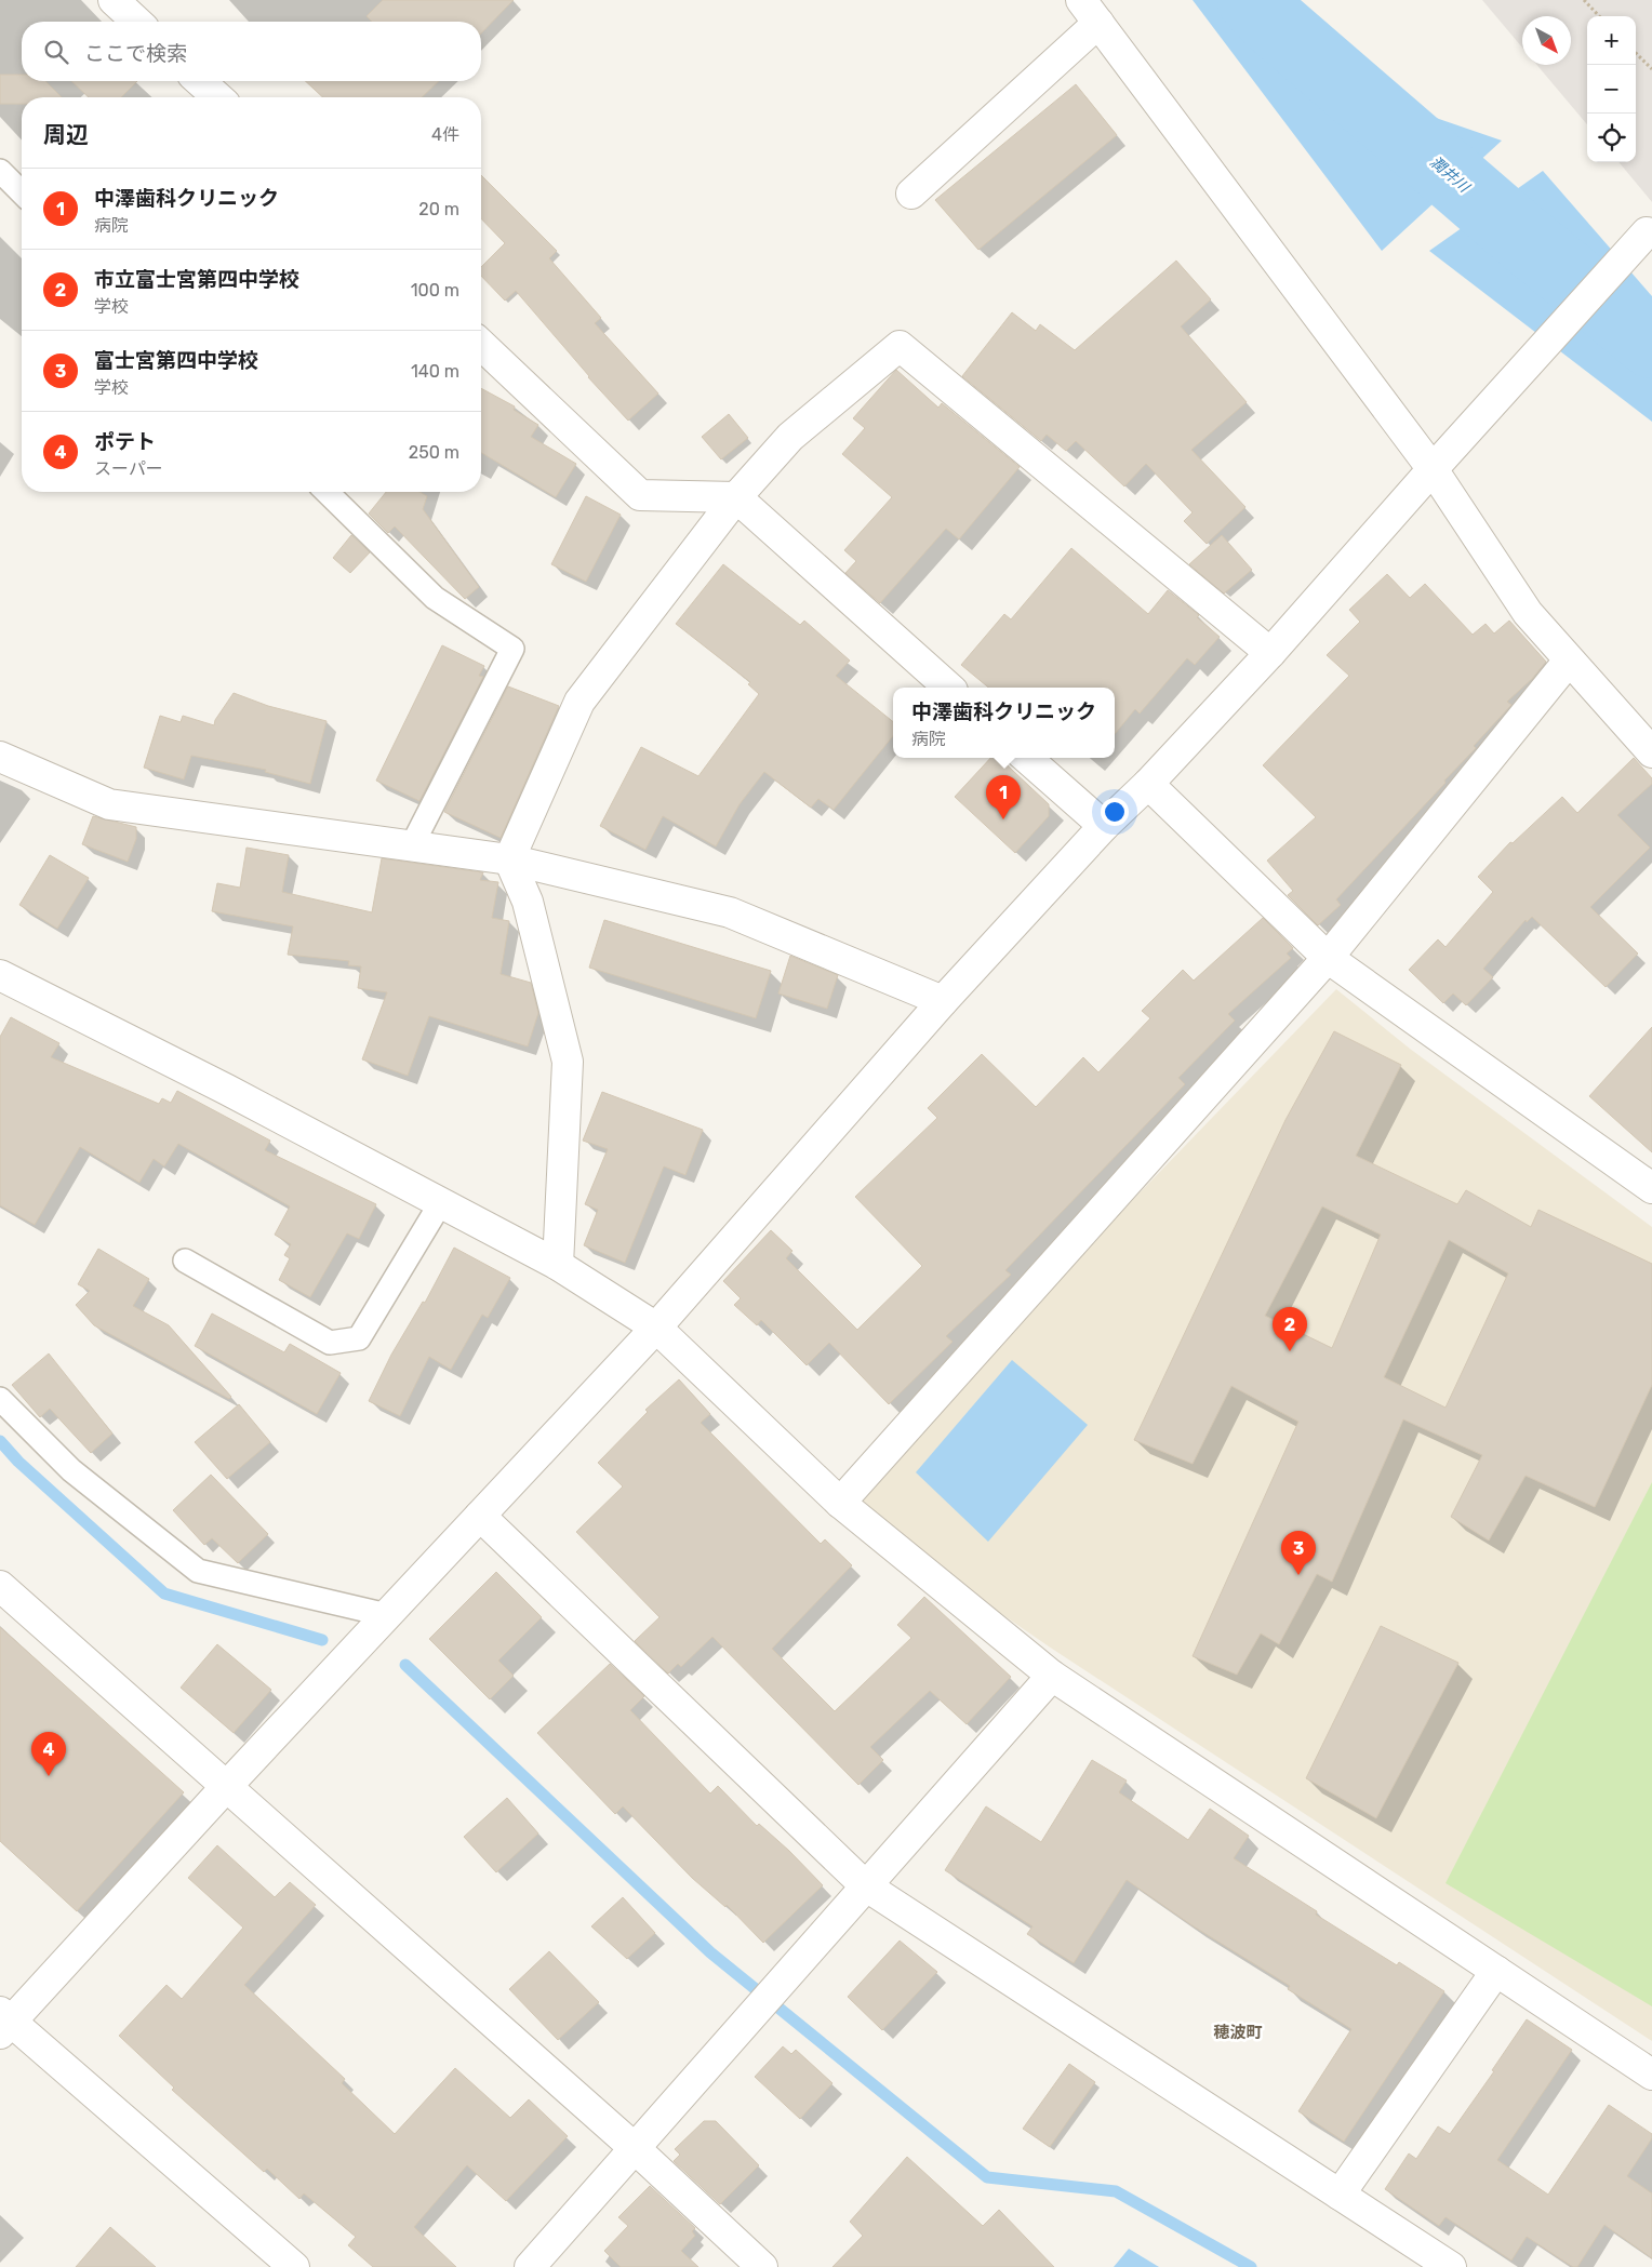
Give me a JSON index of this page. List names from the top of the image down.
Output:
{
  "districts": ["穂波町"],
  "water": ["潤井川"],
  "north": "bottom right",
  "page": {
    "map_buttons": ["+", "−"],
    "search": "ここで検索",
    "heading": ["周辺", "4件"],
    "list": [
      {
        "mark": "1",
        "name": "中澤歯科クリニック",
        "note": "病院",
        "value": "20 m"
      },
      {
        "mark": "2",
        "name": "市立富士宮第四中学校",
        "note": "学校",
        "value": "100 m"
      },
      {
        "mark": "3",
        "name": "富士宮第四中学校",
        "note": "学校",
        "value": "140 m"
      },
      {
        "mark": "4",
        "name": "ポテト",
        "note": "スーパー",
        "value": "250 m"
      }
    ],
    "popup": ["中澤歯科クリニック", "病院"],
    "pins": [
      "1",
      "2",
      "3",
      "4"
    ]
  }
}
